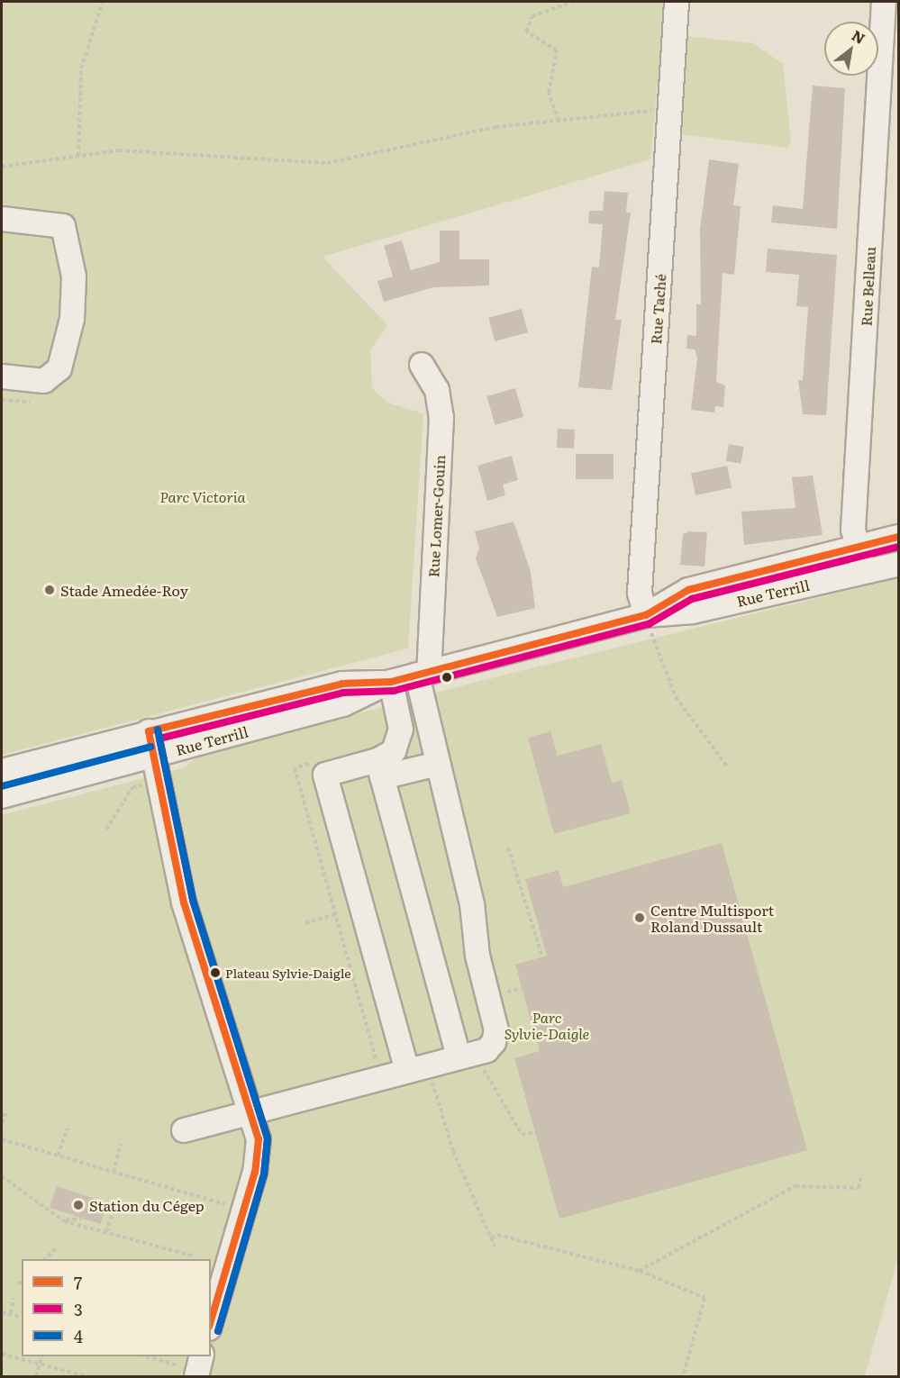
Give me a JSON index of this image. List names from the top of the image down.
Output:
{
  "streets": {
    "street": [
      "Rue Belleau",
      "Rue Taché",
      "Rue Lomer-Gouin",
      "Rue Terrill"
    ]
  },
  "crossings": [
    ["Rue Belleau", "Rue Terrill"],
    ["Rue Taché", "Rue Terrill"],
    ["Rue Lomer-Gouin", "Rue Terrill"]
  ],
  "parks": ["Parc Victoria", "Parc Sylvie-Daigle"],
  "places": [
    "Stade Amedée-Roy",
    "Centre Multisport Roland Dussault",
    "Plateau Sylvie-Daigle",
    "Station du Cégep"
  ],
  "lines": ["transit line 7", "transit line 3", "transit line 4"],
  "legend": ["7", "3", "4"],
  "north": "top right"
}
